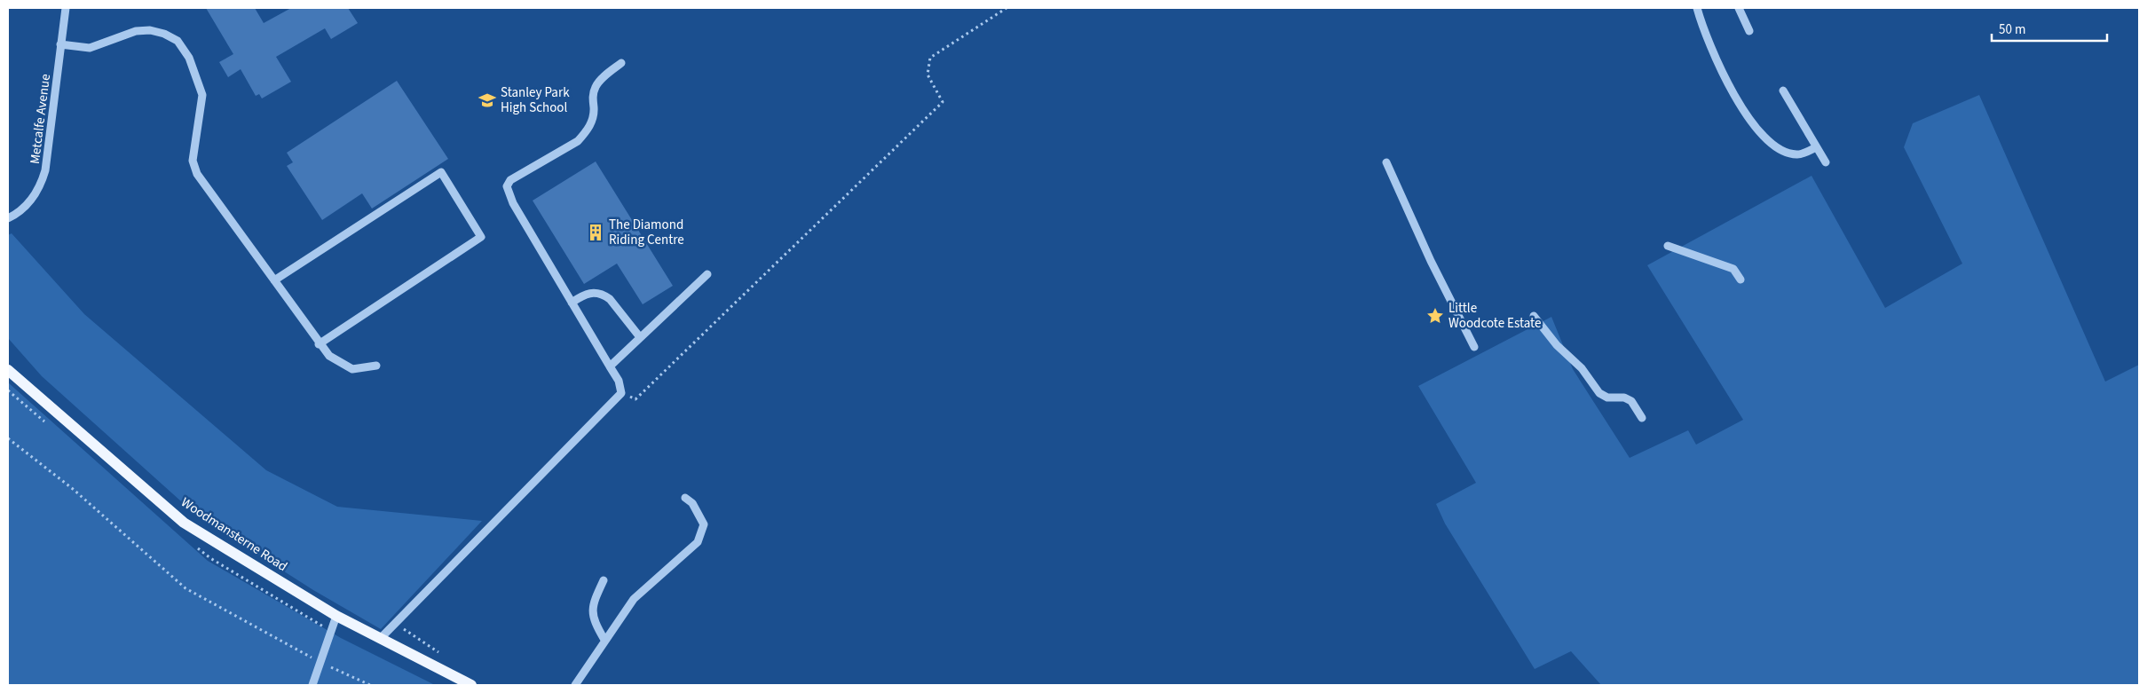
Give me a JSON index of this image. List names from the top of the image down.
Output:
{
  "streets": {
    "main road": ["Woodmansterne Road"],
    "street": ["Metcalfe Avenue"]
  },
  "places": {
    "school or university": ["Stanley Park High School"],
    "building": ["The Diamond Riding Centre"],
    "place": ["Little Woodcote Estate"]
  },
  "scale_bar": "50 m"
}
